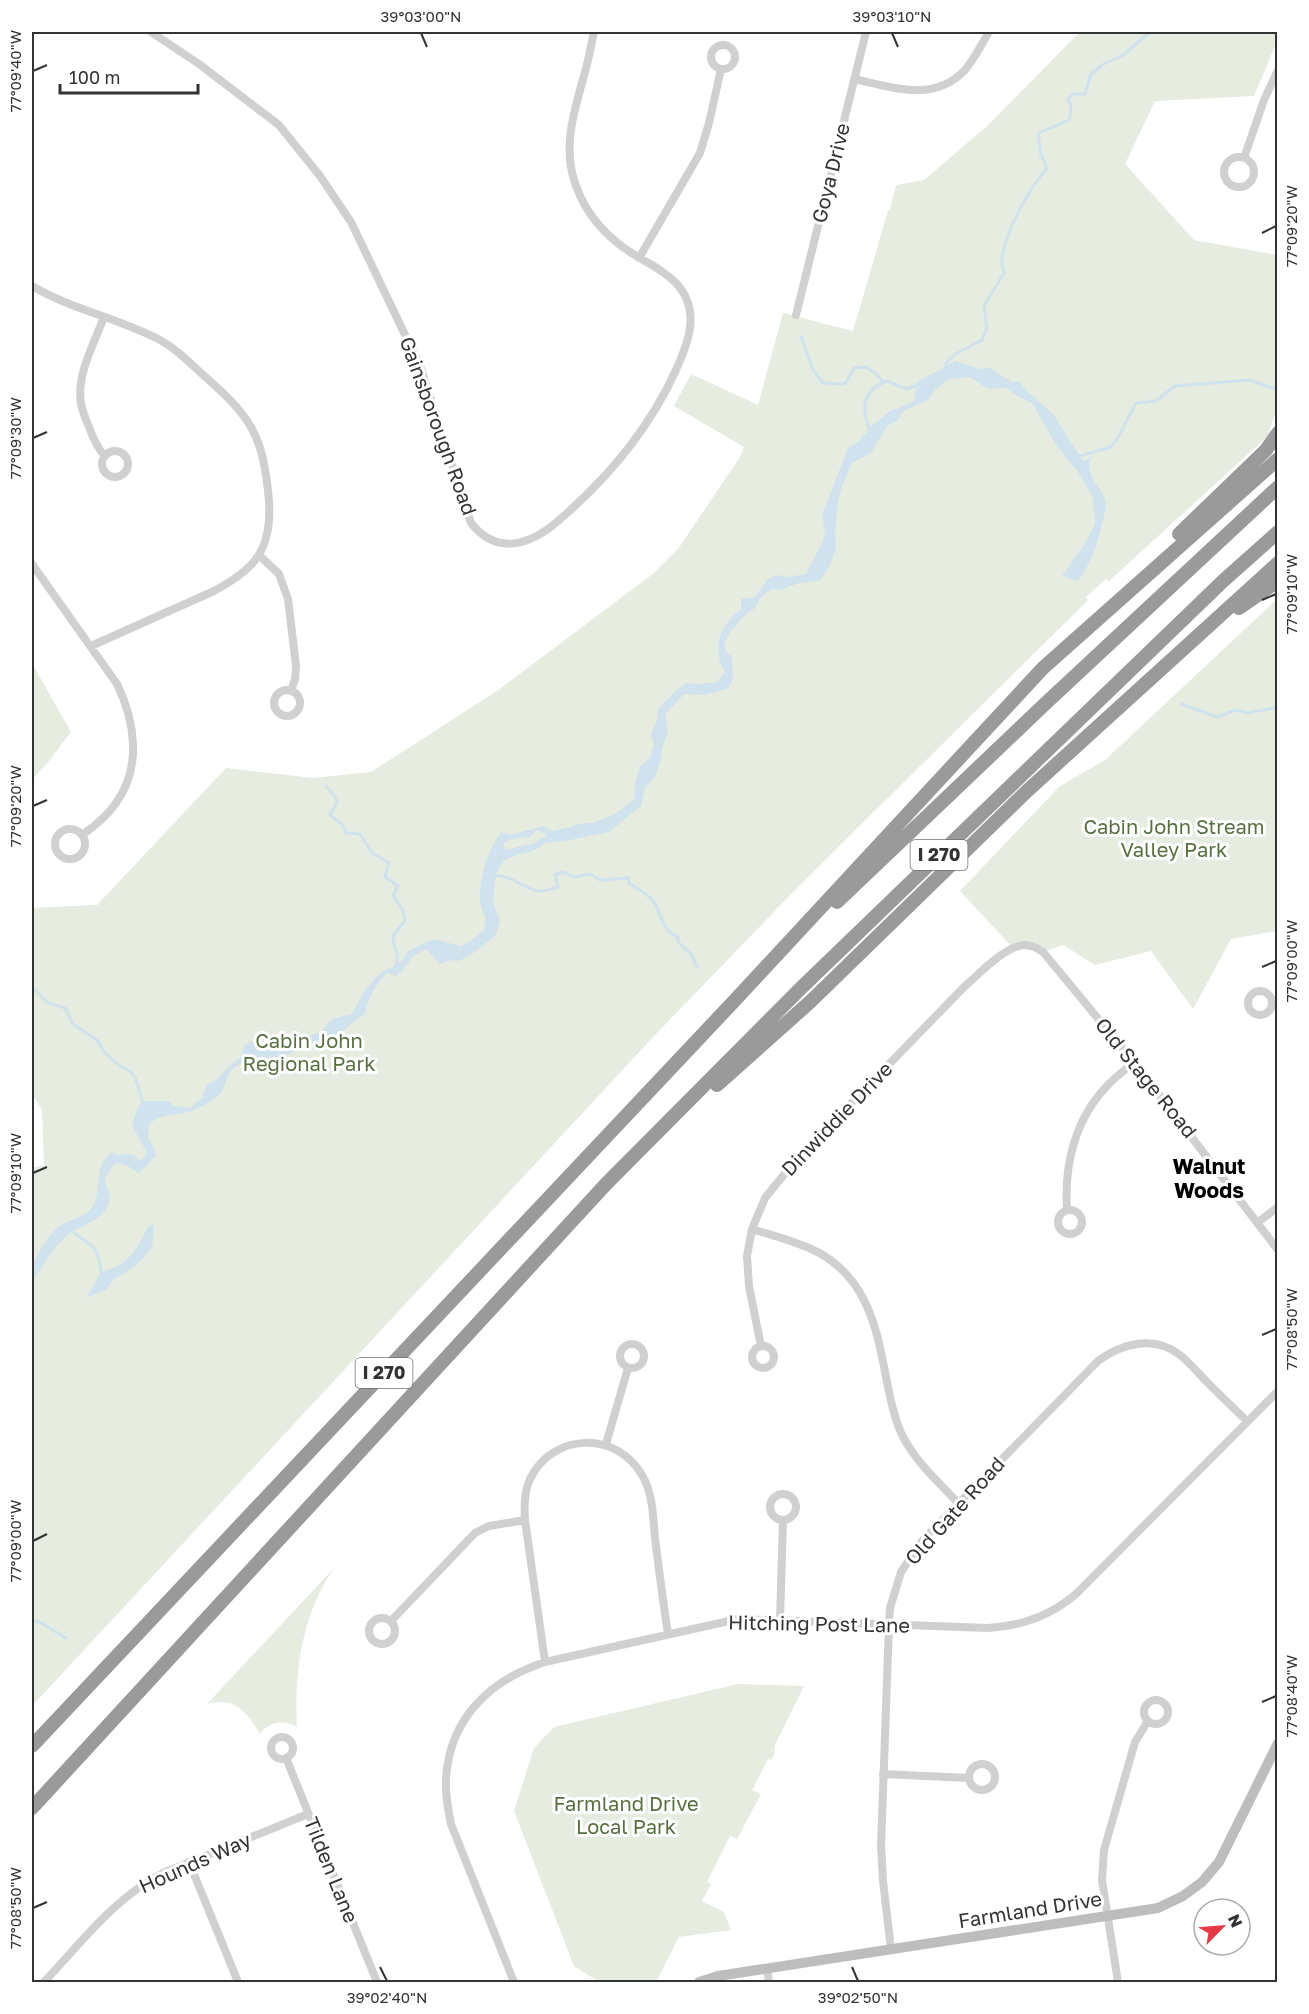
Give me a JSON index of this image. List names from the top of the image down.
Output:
{
  "streets": {
    "highway": ["I 270"],
    "street": [
      "Goya Drive",
      "Gainsborough Road",
      "Old Stage Road",
      "Dinwiddie Drive",
      "Old Gate Road",
      "Hitching Post Lane",
      "Hounds Way",
      "Tilden Lane",
      "Farmland Drive"
    ]
  },
  "crossings": [
    ["Old Stage Road", "Dinwiddie Drive"],
    ["Old Gate Road", "Hitching Post Lane"],
    ["Old Gate Road", "Farmland Drive"],
    ["Hounds Way", "Tilden Lane"]
  ],
  "districts": ["Walnut Woods"],
  "parks": ["Cabin John Stream Valley Park", "Cabin John Regional Park", "Farmland Drive Local Park"],
  "scale_bar": "100 m",
  "north": "top right",
  "coordinates": [
    "39°03'00\"N",
    "39°03'10\"N",
    "77°09'40\"W",
    "77°09'20\"W",
    "77°09'30\"W",
    "77°09'10\"W",
    "77°09'00\"W",
    "77°08'50\"W",
    "77°08'40\"W",
    "39°02'40\"N",
    "39°02'50\"N"
  ]
}
